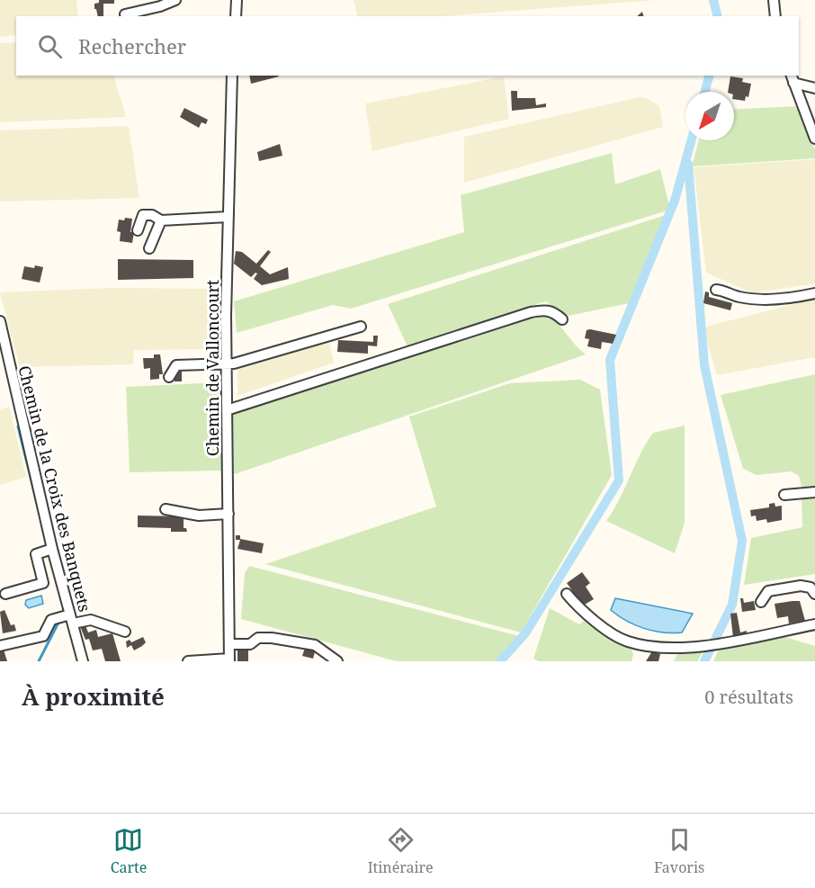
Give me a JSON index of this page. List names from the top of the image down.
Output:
{
  "streets": {
    "street": ["Chemin de Valloncourt", "Chemin de la Croix des Banquets"]
  },
  "north": "bottom left",
  "page": {
    "search": "Rechercher",
    "heading": ["À proximité", "0 résultats"],
    "nav": ["Carte", "Itinéraire", "Favoris"]
  }
}
